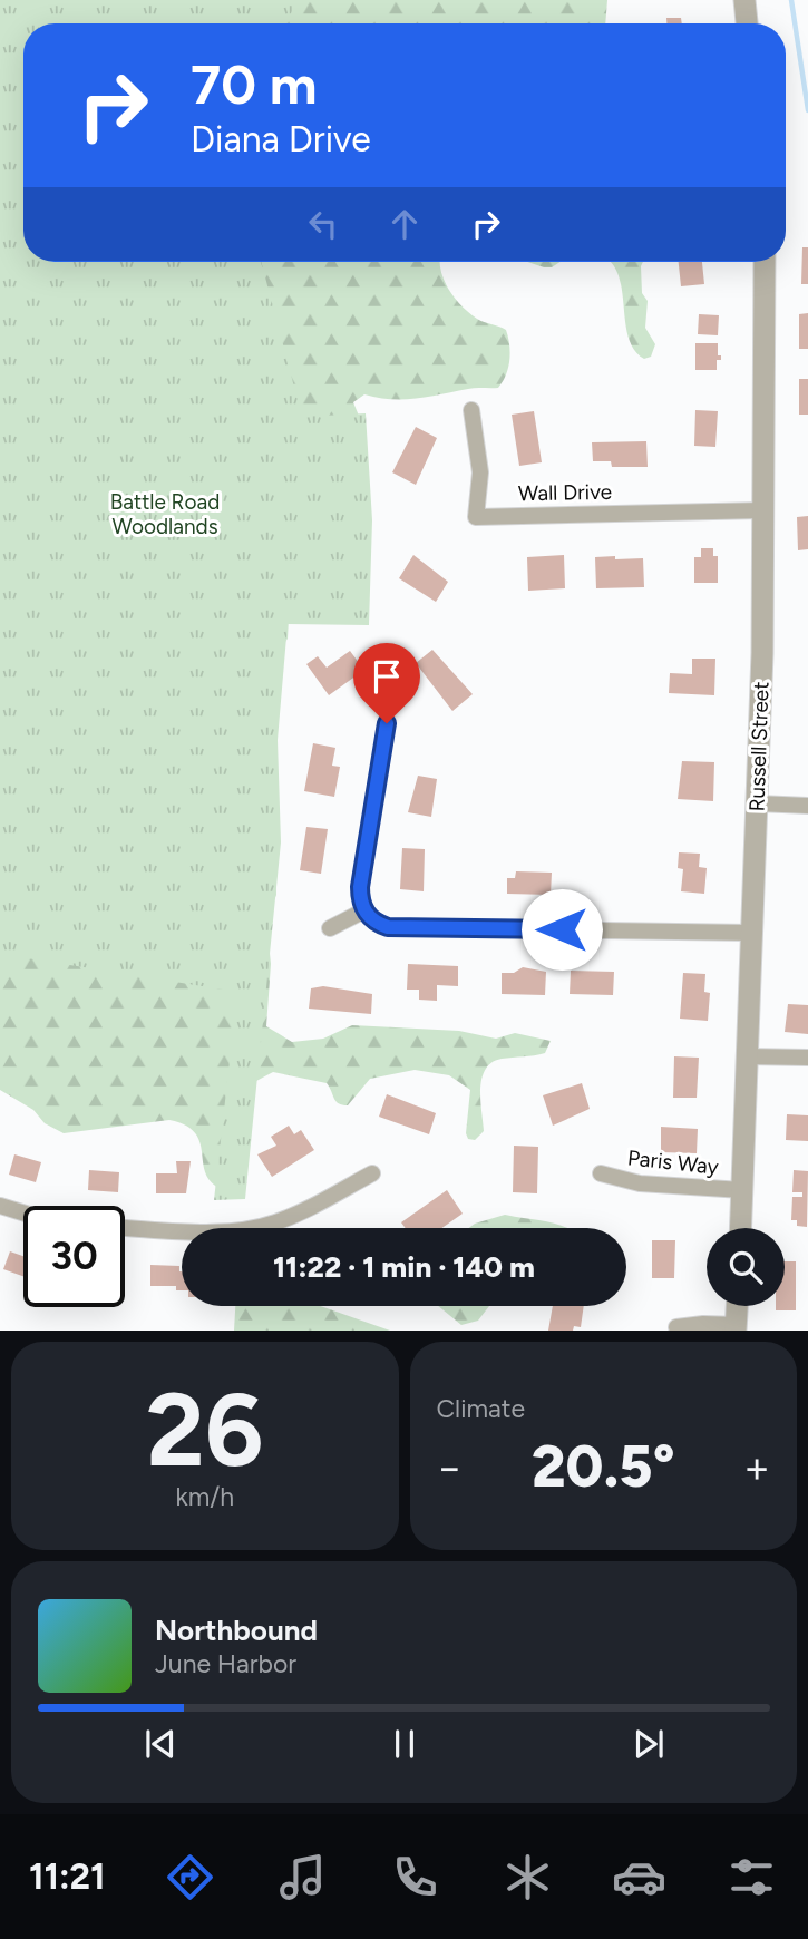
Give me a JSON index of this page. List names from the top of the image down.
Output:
{
  "streets": {
    "street": ["Wall Drive", "Russell Street", "Paris Way"]
  },
  "crossings": [
    ["Wall Drive", "Russell Street"],
    ["Russell Street", "Paris Way"]
  ],
  "parks": ["Battle Road Woodlands"],
  "page": {
    "turn": ["70 m", "Diana Drive"],
    "limit": "30",
    "trip": "11:22 · 1 min · 140 m",
    "tile": [
      ["26", "km/h"],
      "Climate"
    ],
    "heat": ["−", "20.5°", "+"],
    "song": ["Northbound", "June Harbor"],
    "tabs": "11:21"
  }
}
